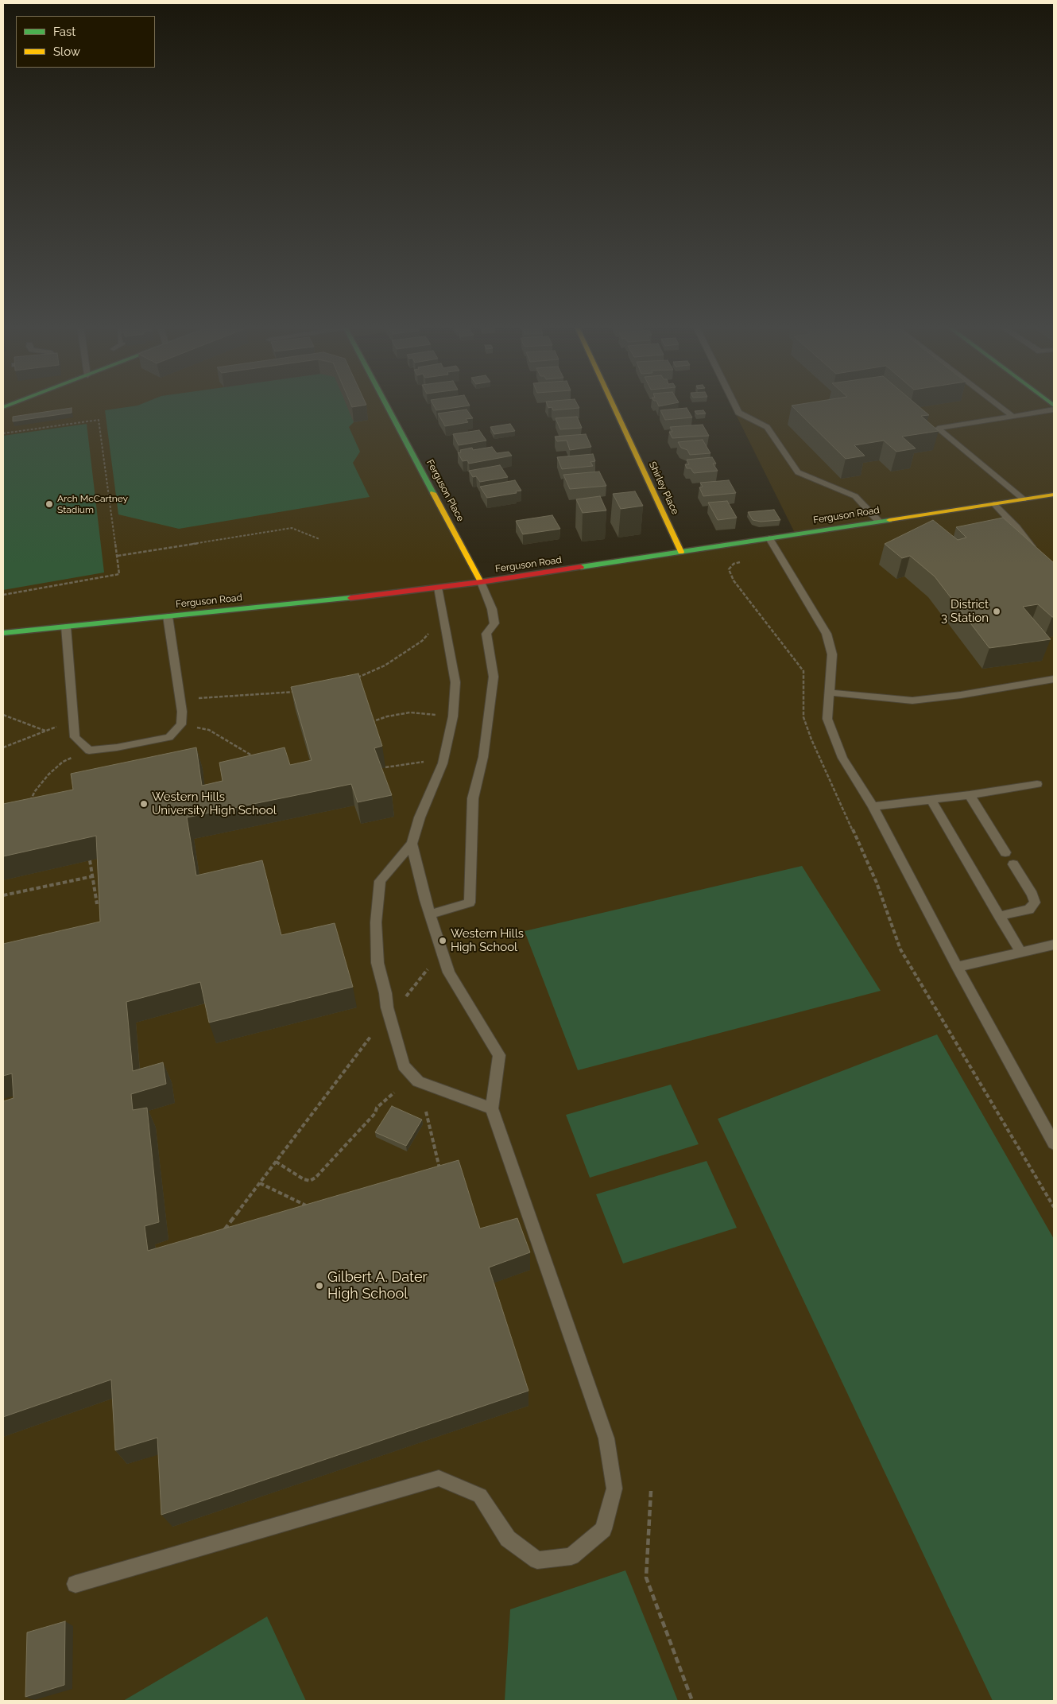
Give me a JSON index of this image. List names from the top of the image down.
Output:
{
  "streets": {
    "street": ["Shirley Place", "Ferguson Place", "Ferguson Road"]
  },
  "crossings": [
    ["Shirley Place", "Ferguson Road"],
    ["Ferguson Place", "Ferguson Road"]
  ],
  "places": [
    "Arch McCartney Stadium",
    "District 3 Station",
    "Western Hills University High School",
    "Western Hills High School",
    "Gilbert A. Dater High School"
  ],
  "legend": ["Fast", "Slow"]
}
